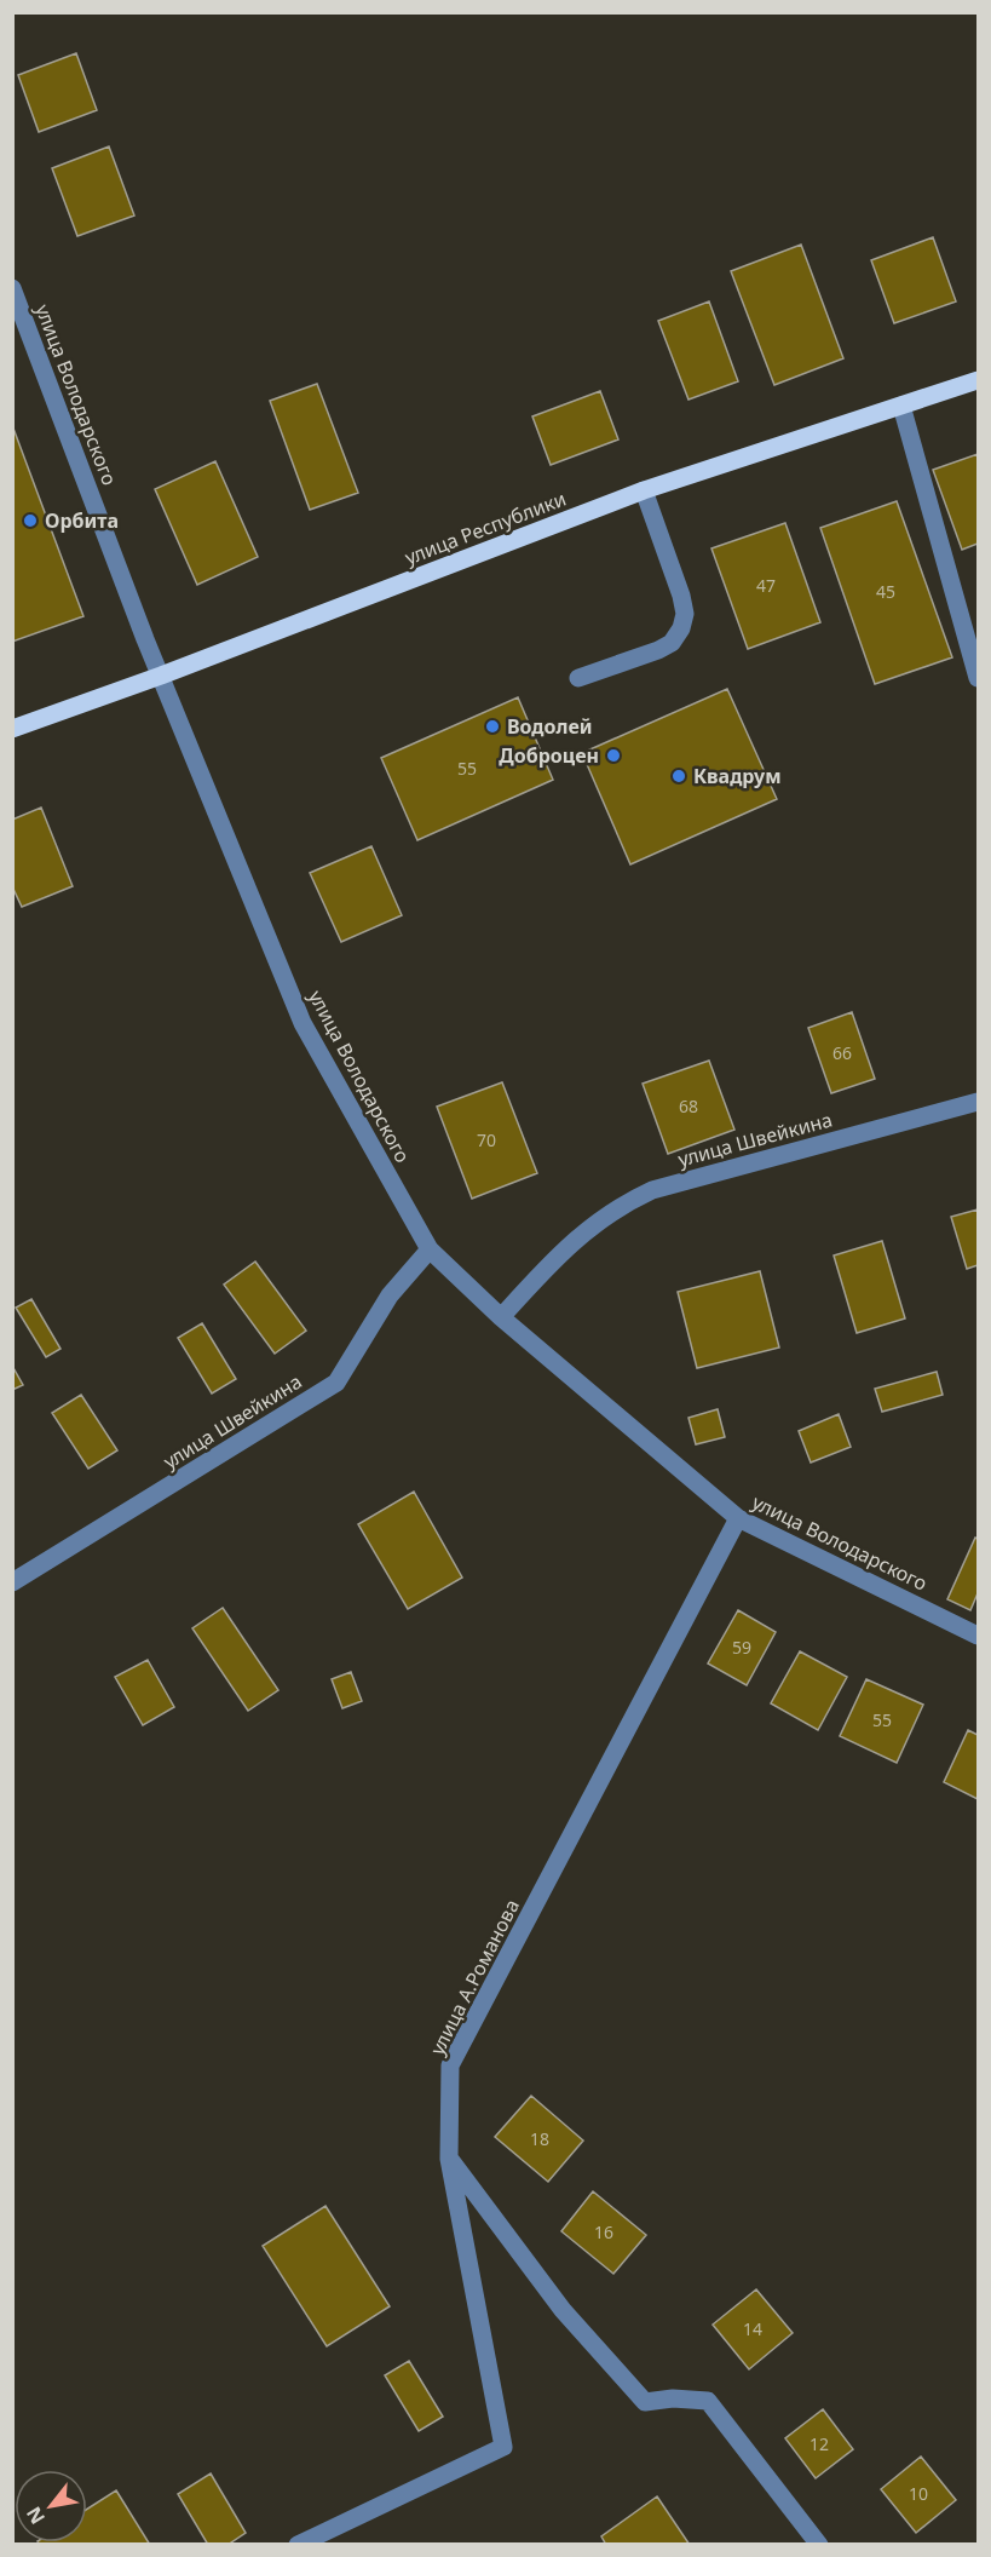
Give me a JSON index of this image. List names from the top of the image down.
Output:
{
  "streets": {
    "main road": ["улица Республики"],
    "street": ["улица Володарского", "улица Швейкина", "улица А.Романова"]
  },
  "crossings": [
    ["улица Володарского", "улица Республики"],
    ["улица Володарского", "улица Швейкина"],
    ["улица Володарского", "улица А.Романова"]
  ],
  "places": [
    "Орбита",
    "Водолей",
    "Доброцен",
    "Квадрум"
  ],
  "house_numbers": [
    "47",
    "45",
    "55",
    "66",
    "68",
    "70",
    "59",
    "55",
    "18",
    "16",
    "14",
    "12",
    "10"
  ],
  "north": "bottom left"
}
